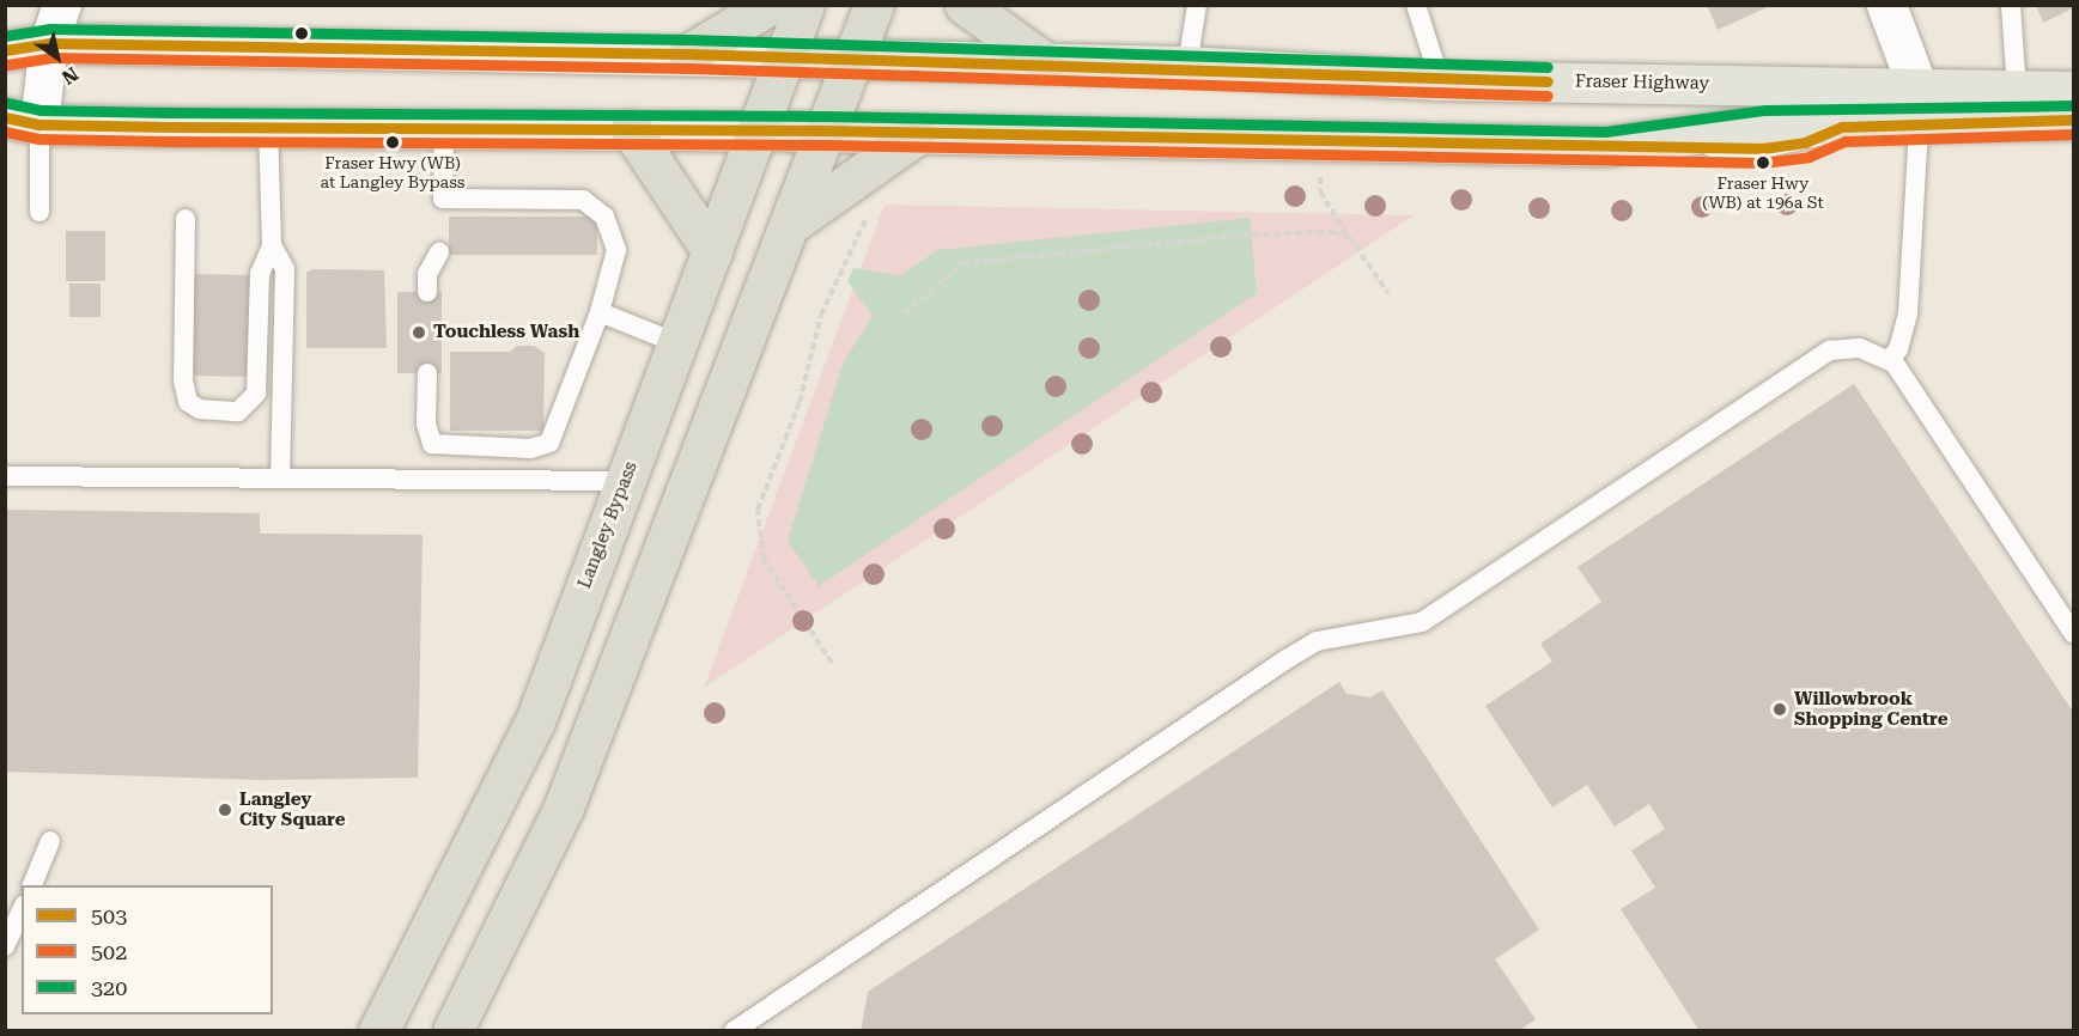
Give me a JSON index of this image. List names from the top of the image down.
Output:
{
  "streets": {
    "highway": ["Langley Bypass"],
    "main road": ["Fraser Highway"]
  },
  "crossings": [
    ["Fraser Highway", "Langley Bypass"]
  ],
  "places": [
    "Fraser Hwy (WB) at Langley Bypass",
    "Fraser Hwy (WB) at 196a St",
    "Touchless Wash",
    "Willowbrook Shopping Centre",
    "Langley City Square"
  ],
  "lines": ["transit line 320", "transit line 503", "transit line 502"],
  "legend": ["503", "502", "320"],
  "north": "bottom right"
}
